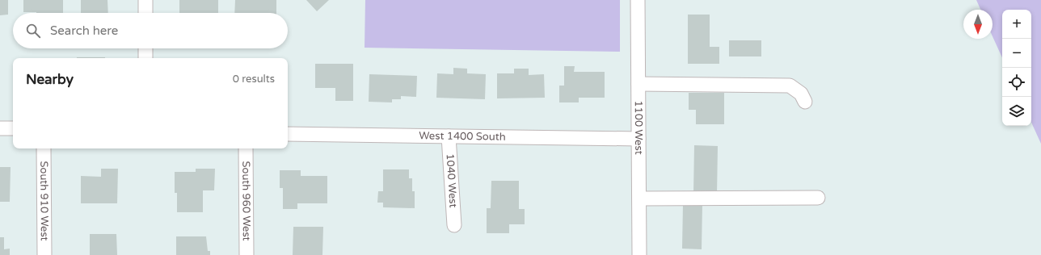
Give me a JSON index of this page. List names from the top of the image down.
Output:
{
  "streets": {
    "street": [
      "1100 West",
      "West 1400 South",
      "1040 West",
      "South 910 West",
      "South 960 West"
    ]
  },
  "crossings": [
    ["1100 West", "West 1400 South"],
    ["West 1400 South", "1040 West"]
  ],
  "north": "bottom",
  "page": {
    "map_buttons": ["+", "−"],
    "search": "Search here",
    "heading": ["Nearby", "0 results"]
  }
}
